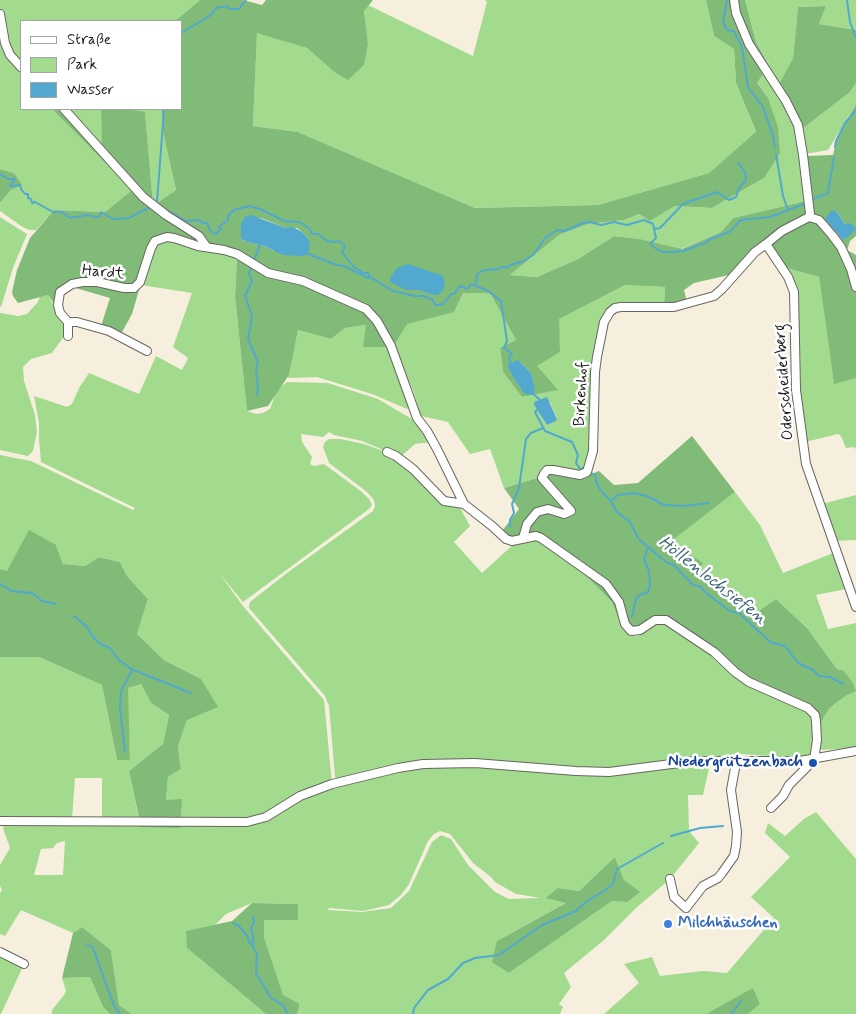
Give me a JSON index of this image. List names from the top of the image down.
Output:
{
  "streets": {
    "street": ["Hardt", "Oderscheiderberg", "Birkenhof"]
  },
  "crossings": [
    ["Oderscheiderberg", "Birkenhof"]
  ],
  "water": ["Höllenlochsiefen"],
  "places": ["Niedergrützenbach", "Milchhäuschen"],
  "legend": ["Straße", "Park", "Wasser"]
}
